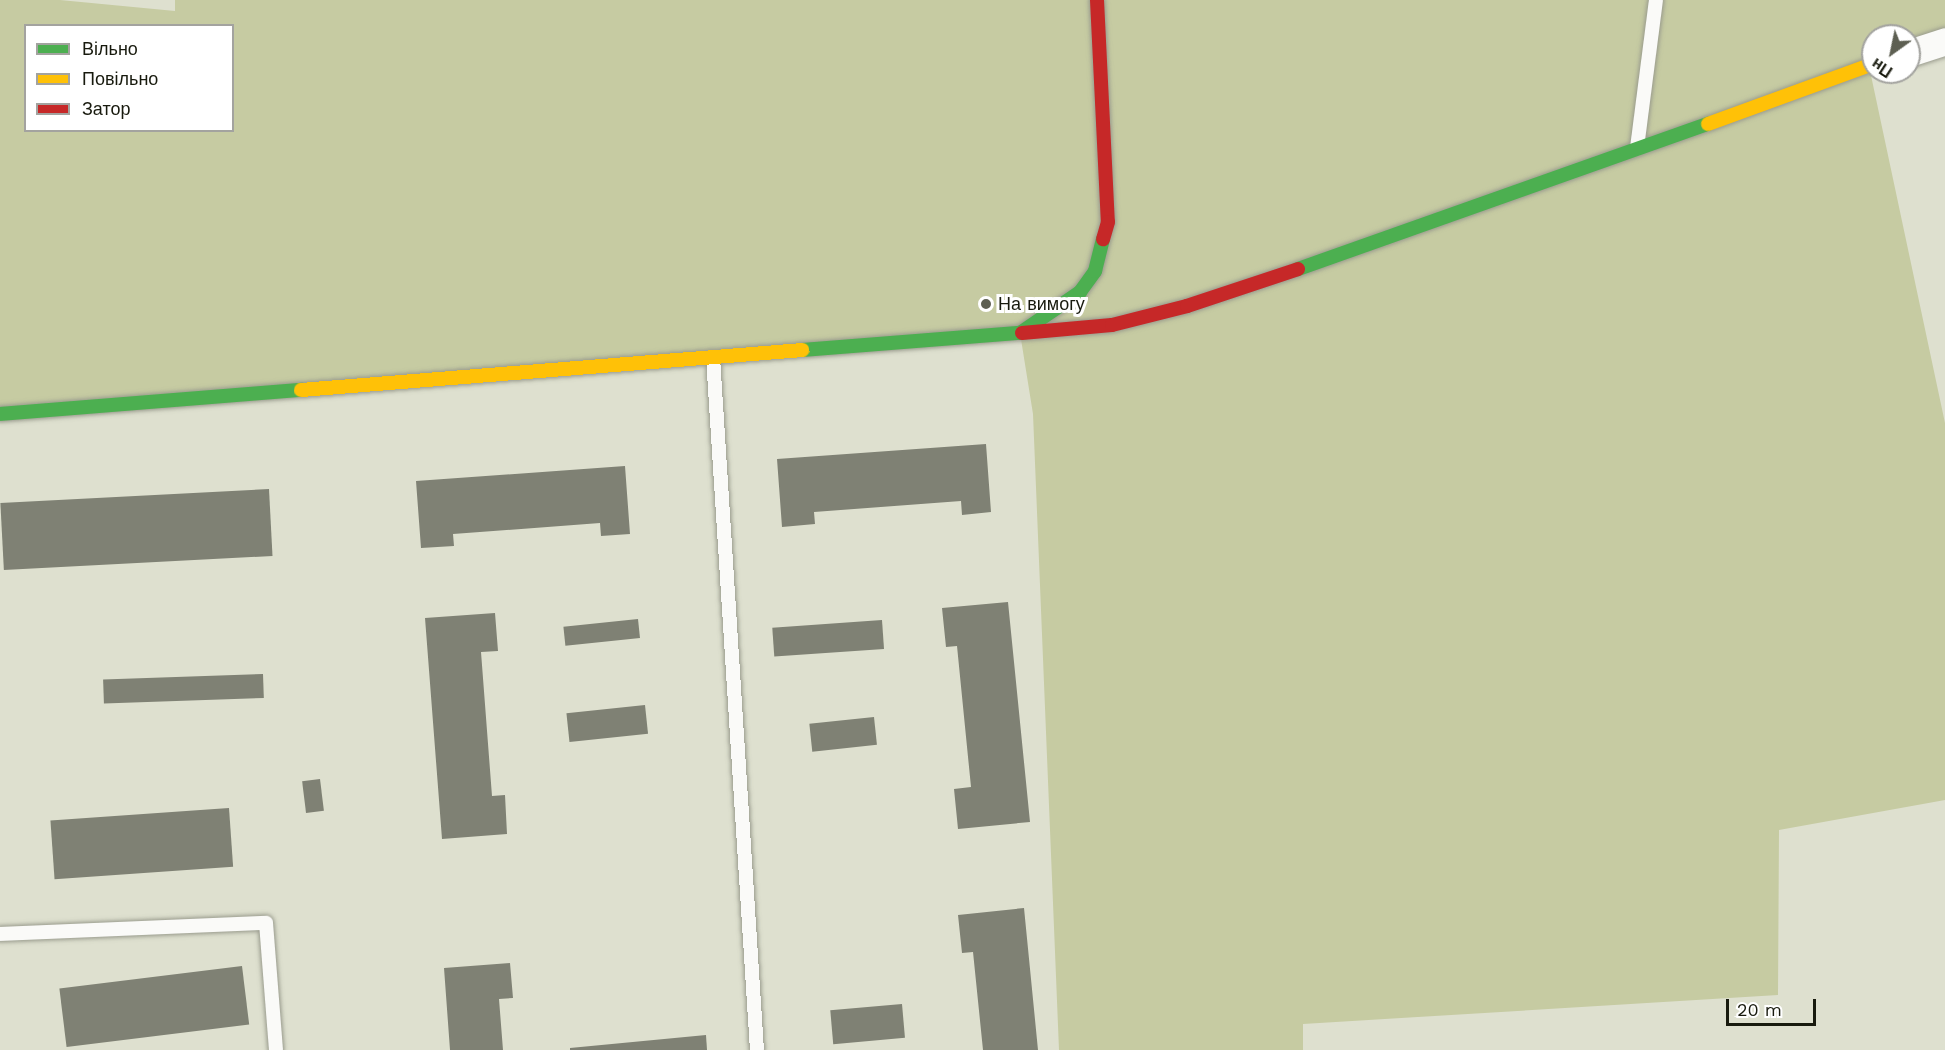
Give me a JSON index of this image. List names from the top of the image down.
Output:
{
  "places": ["На вимогу"],
  "legend": ["Вільно", "Повільно", "Затор"],
  "scale_bar": "20 m",
  "north": "bottom left"
}
